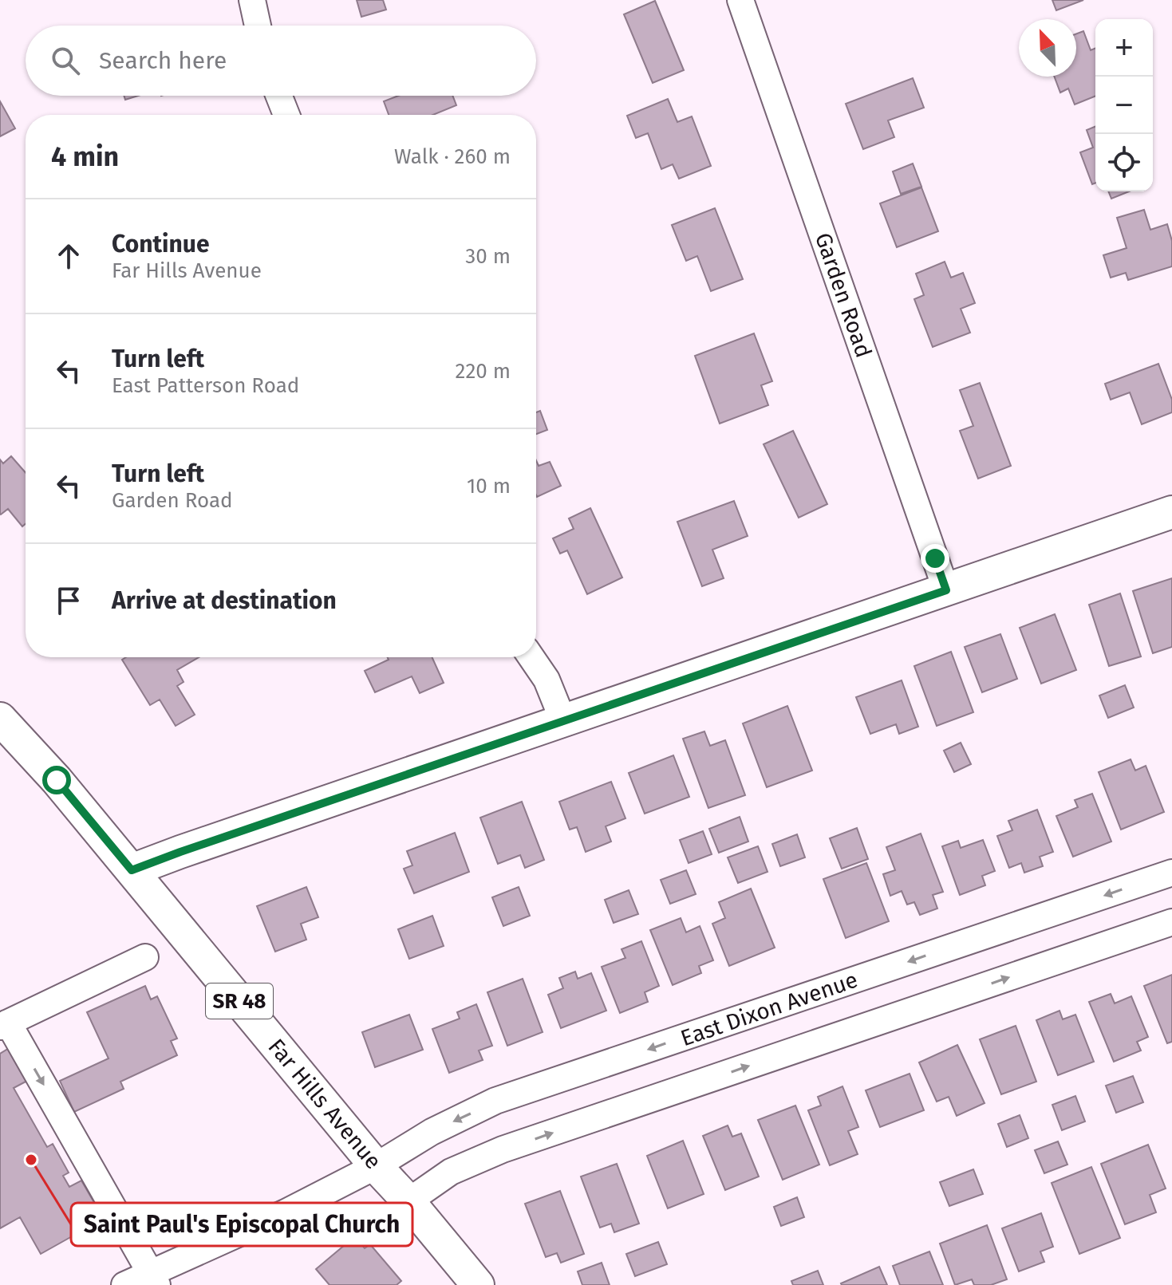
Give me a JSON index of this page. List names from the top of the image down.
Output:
{
  "streets": {
    "main road": ["SR 48", "Far Hills Avenue"],
    "street": ["Garden Road", "East Dixon Avenue"]
  },
  "crossings": [
    ["East Dixon Avenue", "Far Hills Avenue"]
  ],
  "places": ["Saint Paul's Episcopal Church"],
  "north": "top left",
  "page": {
    "map_buttons": ["+", "−"],
    "search": "Search here",
    "heading": ["4 min", "Walk · 260 m"],
    "list": [
      ["Continue", "Far Hills Avenue", "30 m"],
      ["Turn left", "East Patterson Road", "220 m"],
      ["Turn left", "Garden Road", "10 m"],
      "Arrive at destination"
    ]
  }
}
